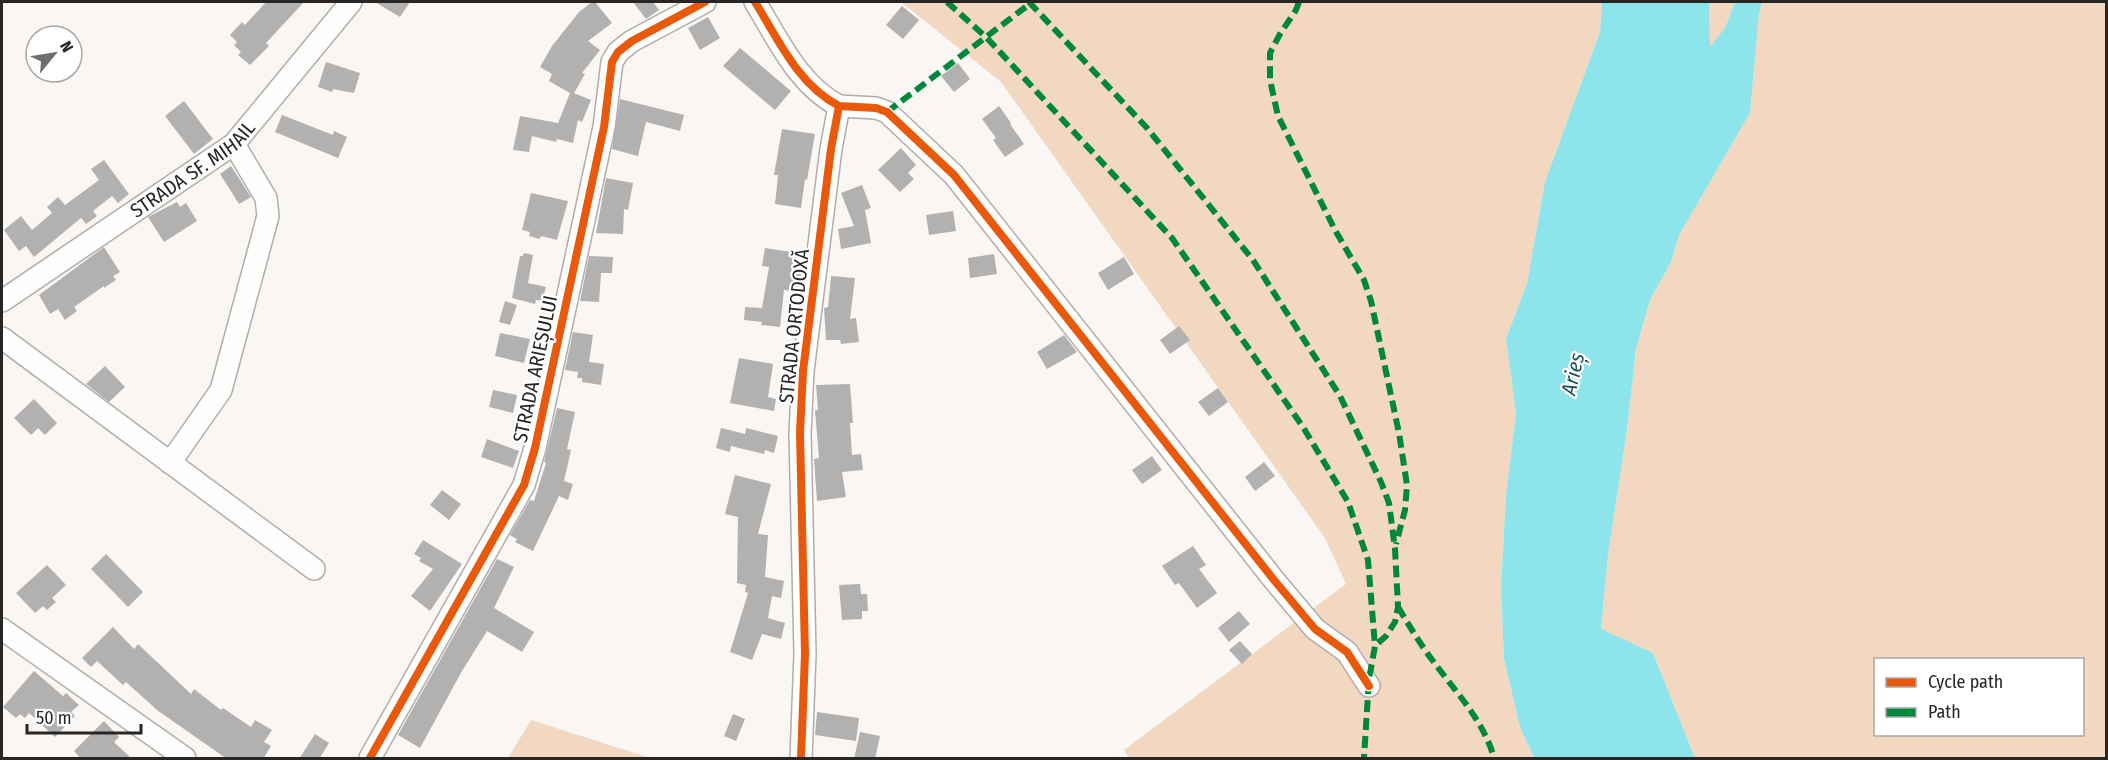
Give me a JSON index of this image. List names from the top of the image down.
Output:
{
  "streets": {
    "street": ["STRADA SF. MIHAIL", "STRADA ORTODOXĂ", "STRADA ARIEȘULUI"]
  },
  "water": ["Arieș"],
  "legend": ["Cycle path", "Path"],
  "scale_bar": "50 m",
  "north": "top right"
}
